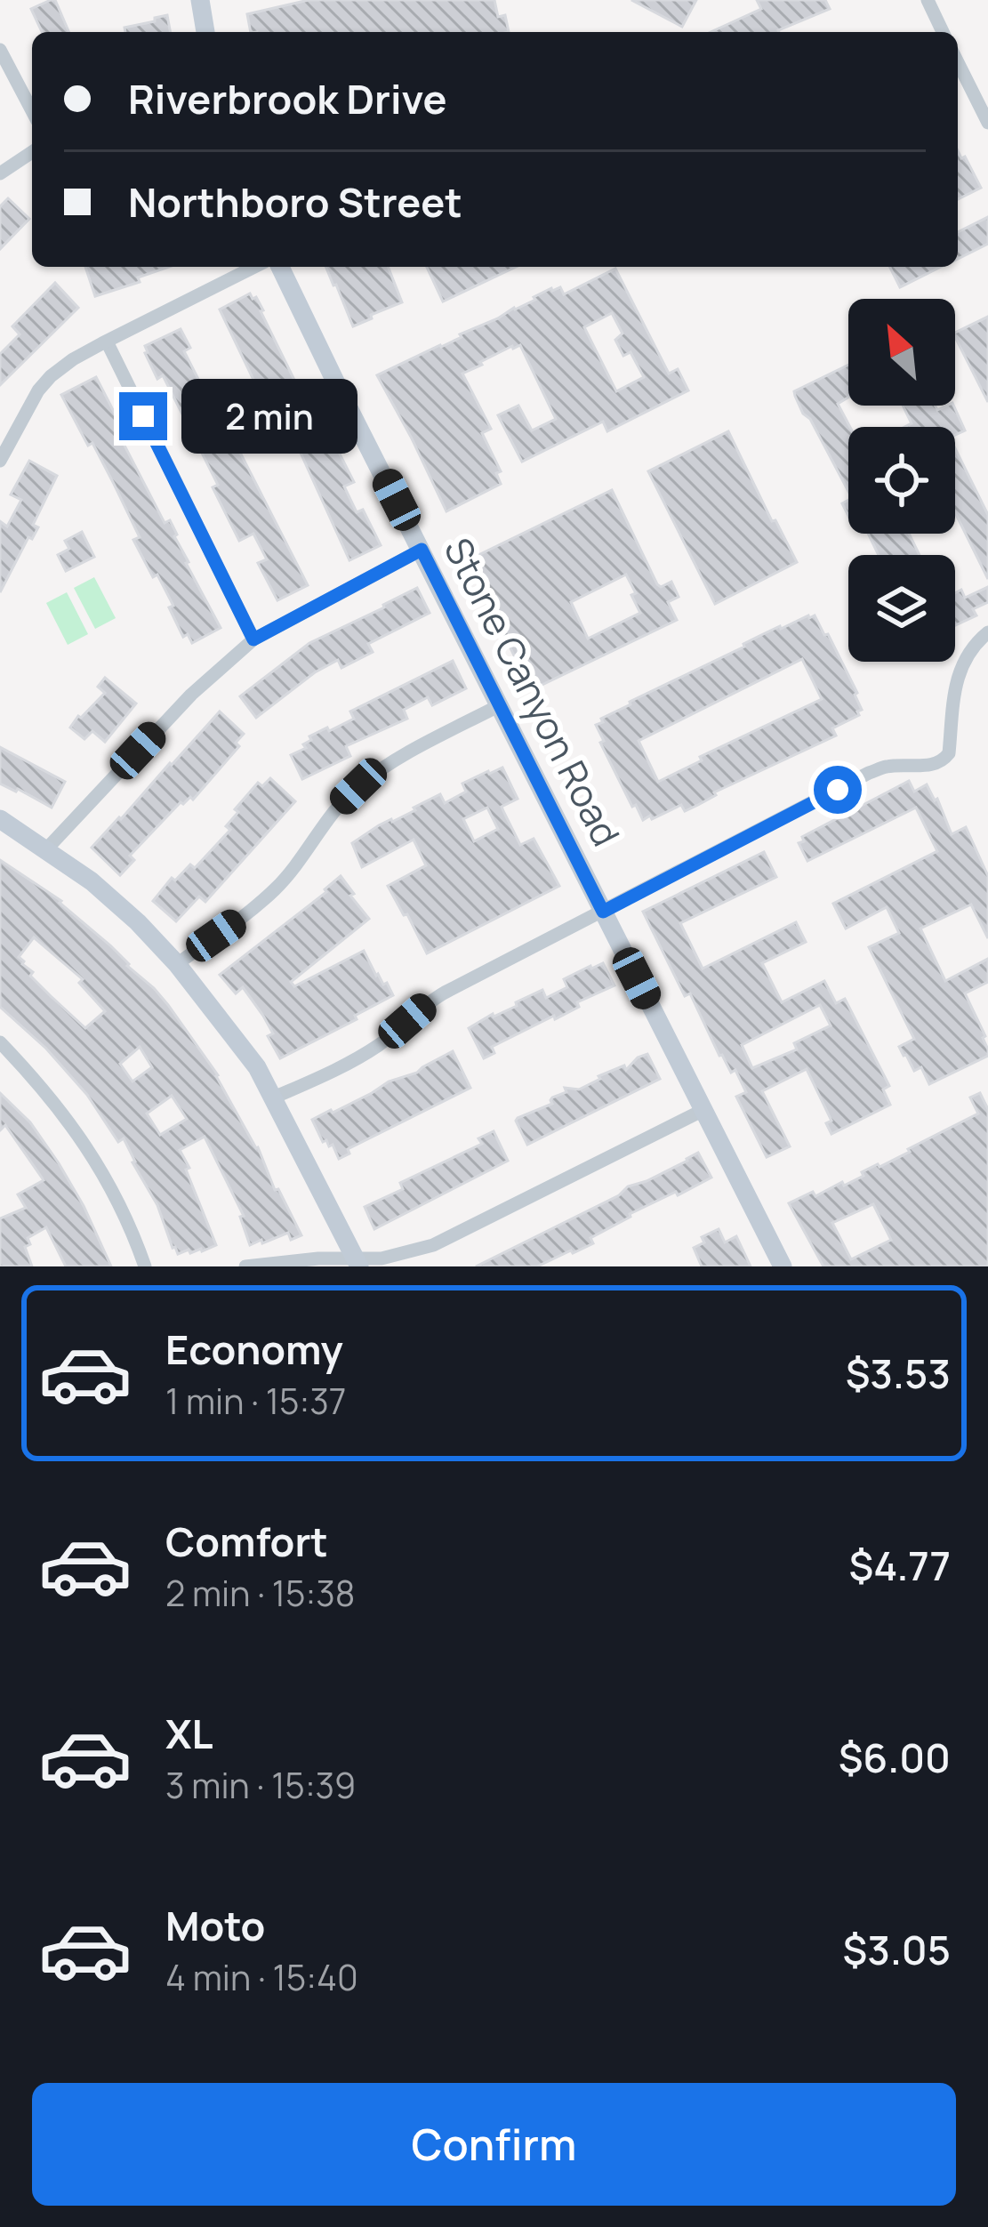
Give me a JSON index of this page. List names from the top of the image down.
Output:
{
  "streets": {
    "street": ["Stone Canyon Road"]
  },
  "north": "top left",
  "page": {
    "banner": ["Riverbrook Drive", "Northboro Street"],
    "bubble": "2 min",
    "list": [
      {
        "name": "Economy",
        "note": "1 min · 15:37",
        "value": "$3.53"
      },
      {
        "name": "Comfort",
        "note": "2 min · 15:38",
        "value": "$4.77"
      },
      {
        "name": "XL",
        "note": "3 min · 15:39",
        "value": "$6.00"
      },
      {
        "name": "Moto",
        "note": "4 min · 15:40",
        "value": "$3.05"
      }
    ],
    "buttons": "Confirm"
  }
}
